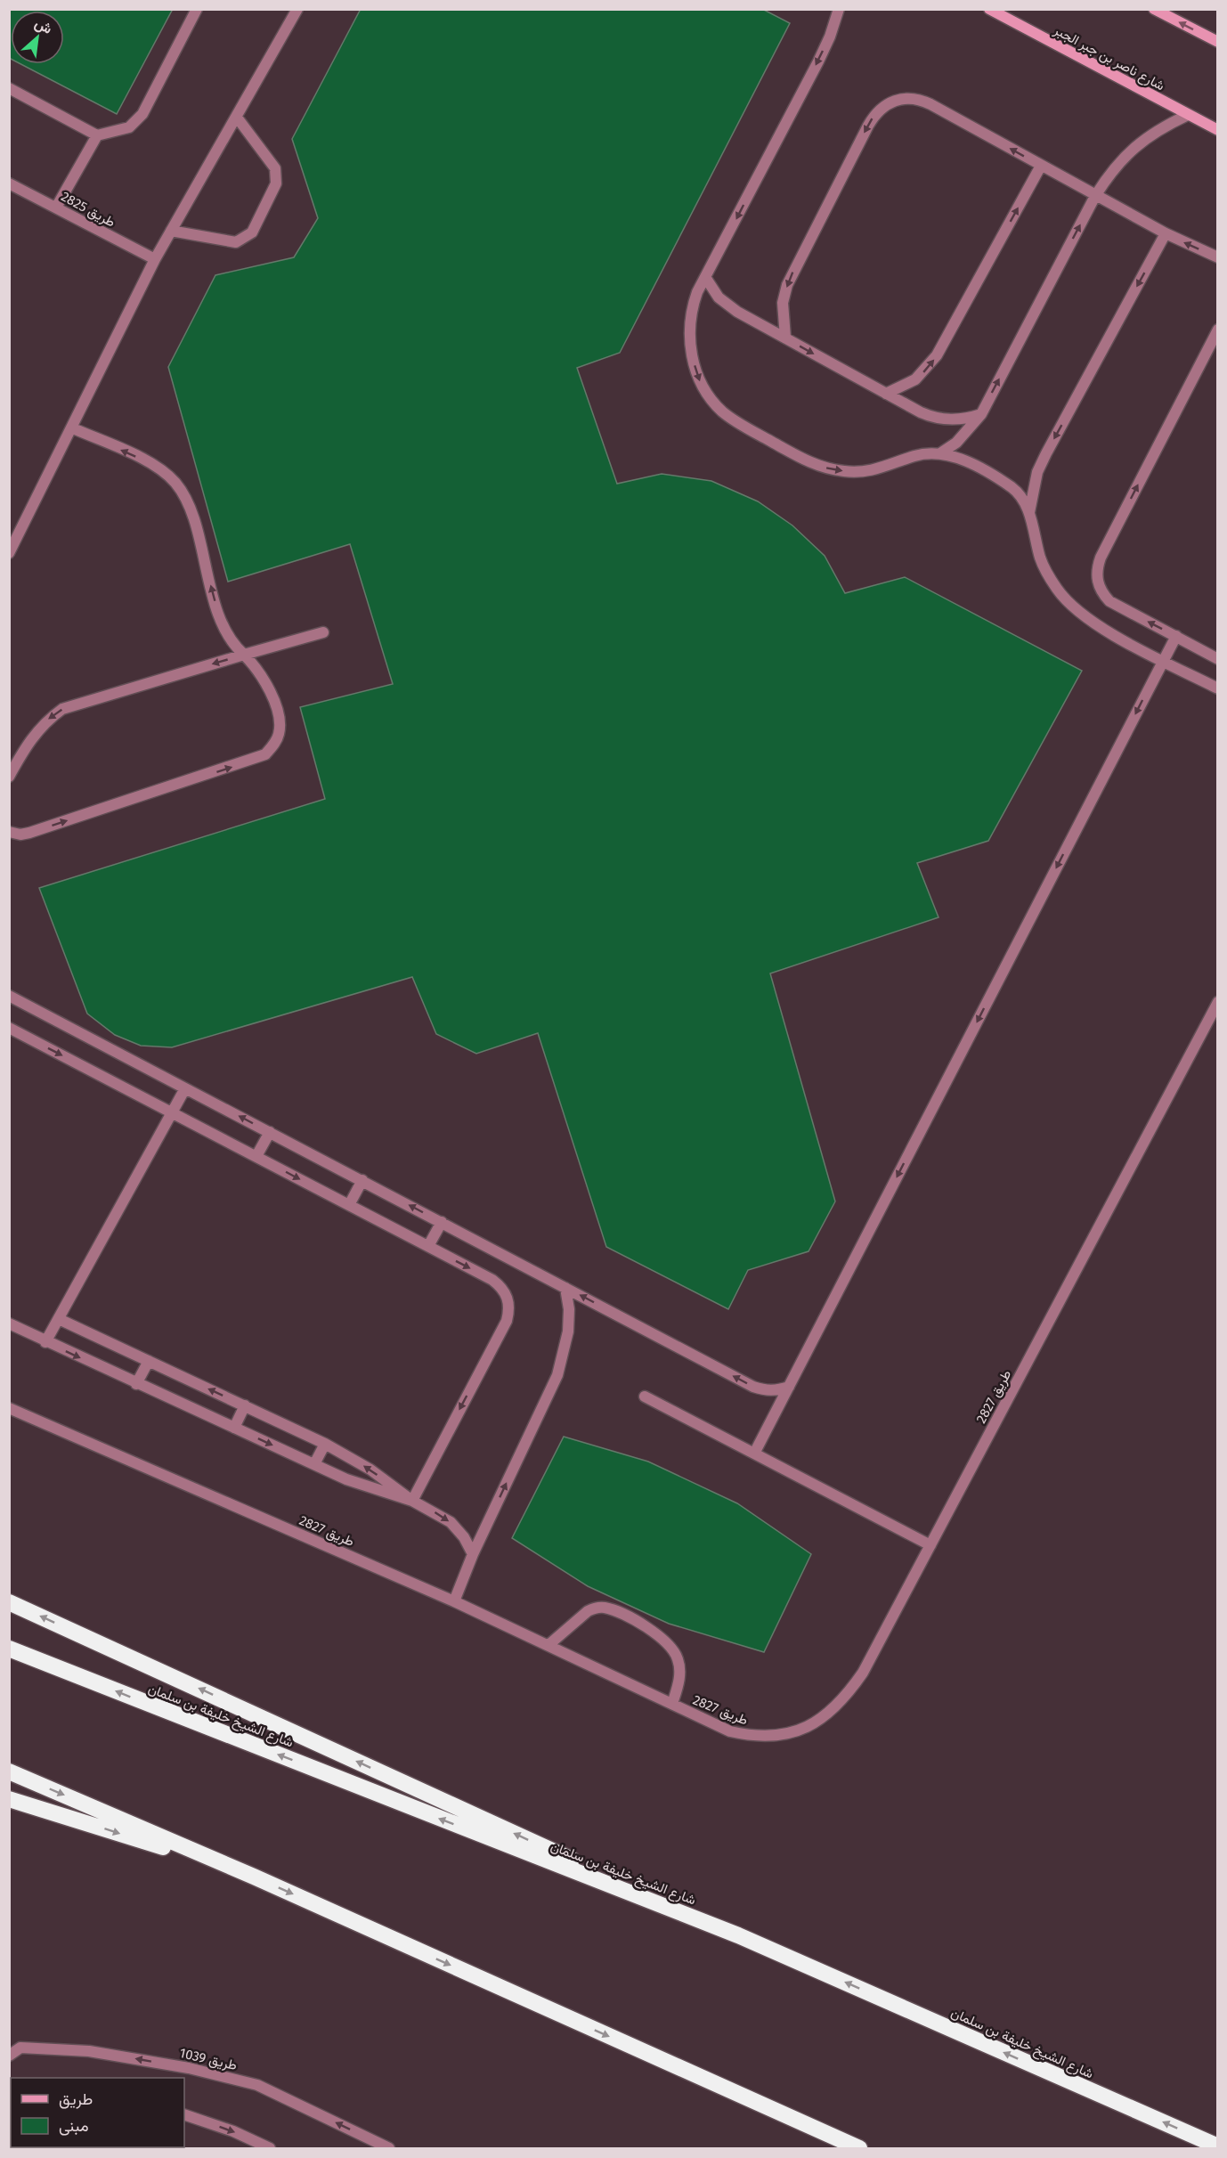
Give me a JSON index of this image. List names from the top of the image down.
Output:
{
  "streets": {
    "highway": ["شارع الشيخ خليفة بن سلمان"],
    "main road": ["شارع ناصر بن جبر الجبر"],
    "street": ["طريق 2825", "طريق 2827", "طريق 1039"]
  },
  "one_way": ["طريق 1039"],
  "legend": ["طريق", "مبنى"],
  "north": "top right"
}
